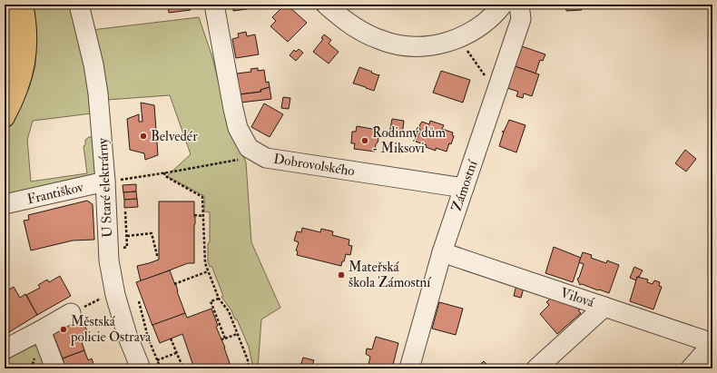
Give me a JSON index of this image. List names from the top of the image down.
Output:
{
  "streets": {
    "street": [
      "Dobrovolského",
      "Zámostní",
      "U Staré elektrárny",
      "Františkov",
      "Vilová"
    ]
  },
  "crossings": [
    ["Dobrovolského", "Zámostní"],
    ["Zámostní", "Vilová"],
    ["U Staré elektrárny", "Františkov"]
  ],
  "places": [
    "Belvedér",
    "Rodinný dům - Miksovi",
    "Mateřská škola Zámostní",
    "Městská policie Ostrava"
  ]
}
